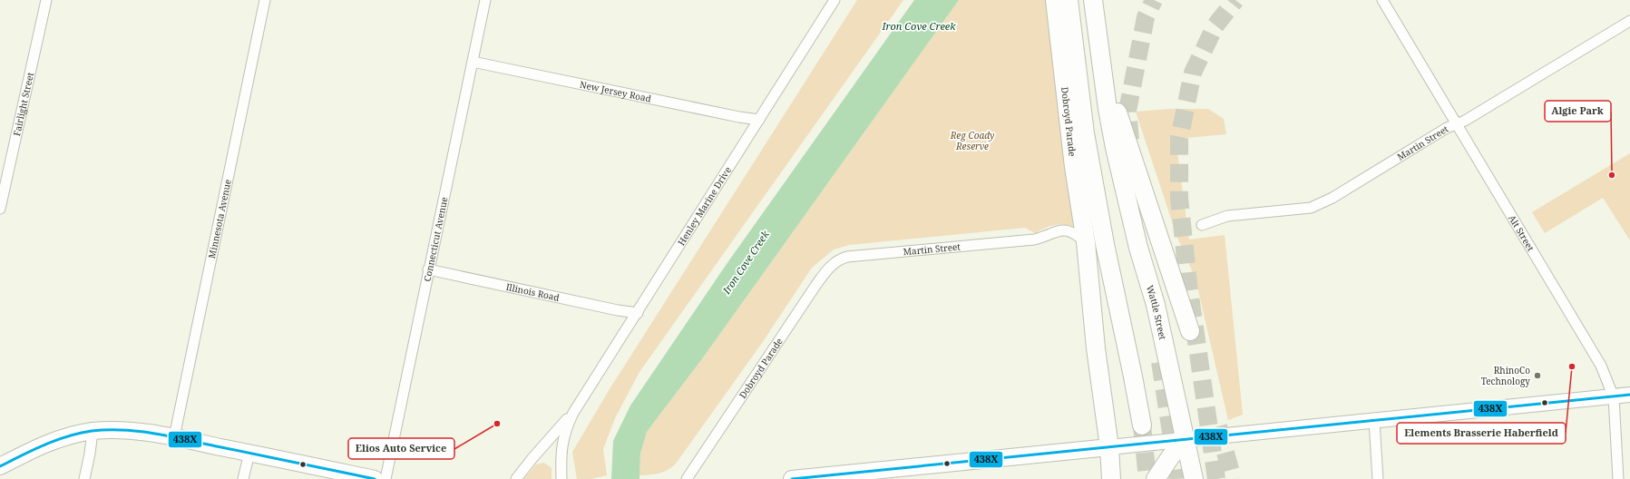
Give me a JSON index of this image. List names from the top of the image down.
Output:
{
  "streets": {
    "highway": ["Dobroyd Parade", "Wattle Street"],
    "street": [
      "New Jersey Road",
      "Fairlight Street",
      "Martin Street",
      "Henley Marine Drive",
      "Minnesota Avenue",
      "Alt Street",
      "Connecticut Avenue",
      "Illinois Road"
    ]
  },
  "crossings": [
    ["New Jersey Road", "Henley Marine Drive"],
    ["New Jersey Road", "Connecticut Avenue"],
    ["Dobroyd Parade", "Martin Street"],
    ["Martin Street", "Alt Street"],
    ["Henley Marine Drive", "Illinois Road"],
    ["Connecticut Avenue", "Illinois Road"]
  ],
  "water": ["Iron Cove Creek"],
  "parks": ["Reg Coady Reserve"],
  "places": [
    "Algie Park",
    "Elements Brasserie Haberfield",
    "RhinoCo Technology",
    "Elios Auto Service"
  ],
  "lines": ["transit line 438X"]
}
